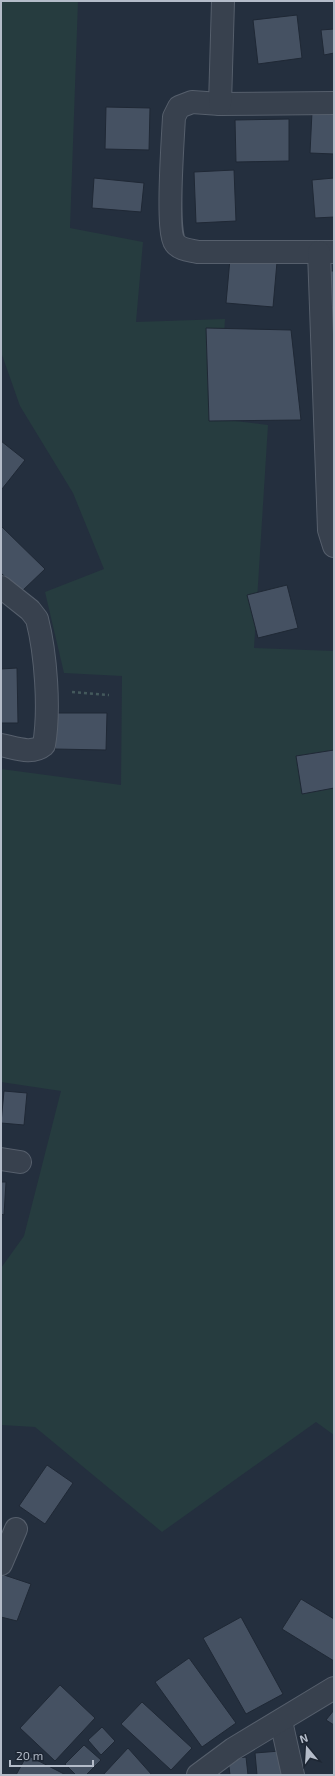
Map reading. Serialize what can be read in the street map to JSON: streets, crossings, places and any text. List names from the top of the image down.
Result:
{
  "scale_bar": "20 m",
  "north": "top"
}
